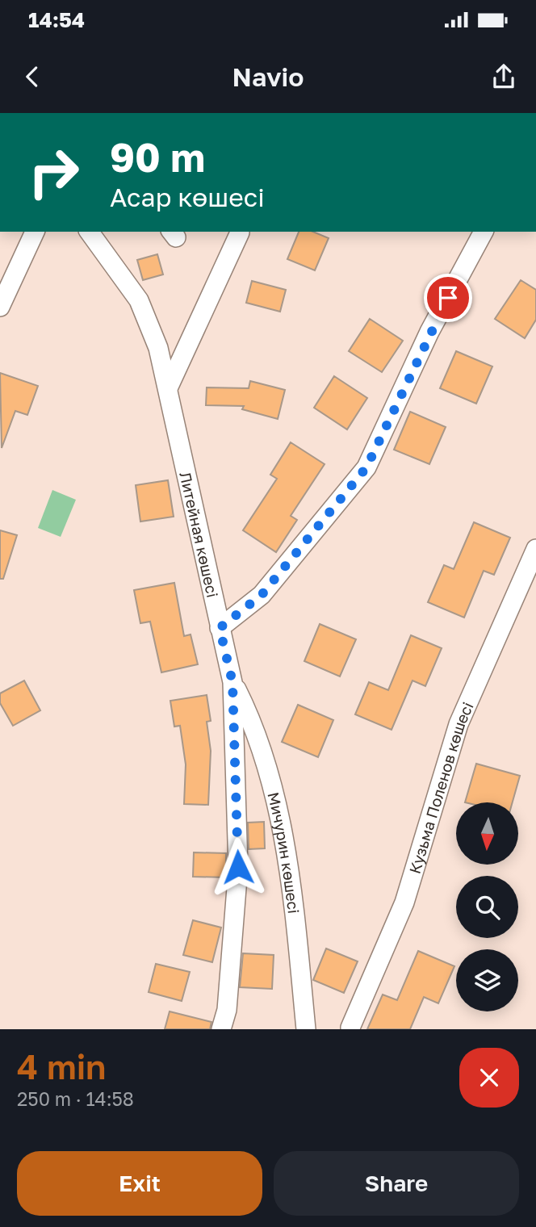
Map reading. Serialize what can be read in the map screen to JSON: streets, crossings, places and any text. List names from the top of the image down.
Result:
{
  "streets": {
    "street": ["Литейная көшесі", "Кузьма Поленов көшесі", "Мичурин көшесі"]
  },
  "crossings": [
    ["Литейная көшесі", "Мичурин көшесі"]
  ],
  "north": "bottom",
  "page": {
    "status": "14:54",
    "header": "Navio",
    "turn": ["90 m", "Асар көшесі"],
    "heading": ["4 min", "250 m · 14:58"],
    "buttons": ["Exit", "Share"]
  }
}
